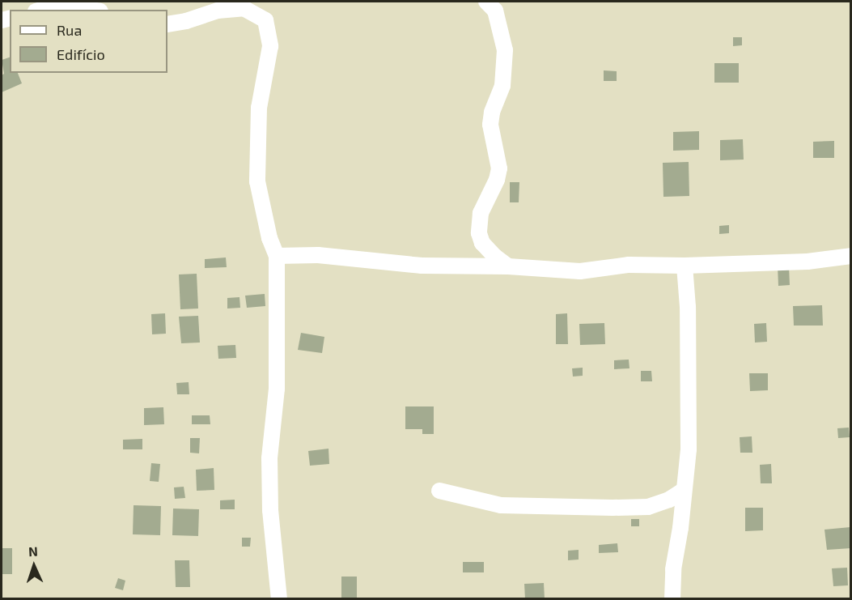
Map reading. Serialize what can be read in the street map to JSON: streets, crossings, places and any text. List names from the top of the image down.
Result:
{
  "legend": ["Rua", "Edifício"],
  "north": "top"
}
